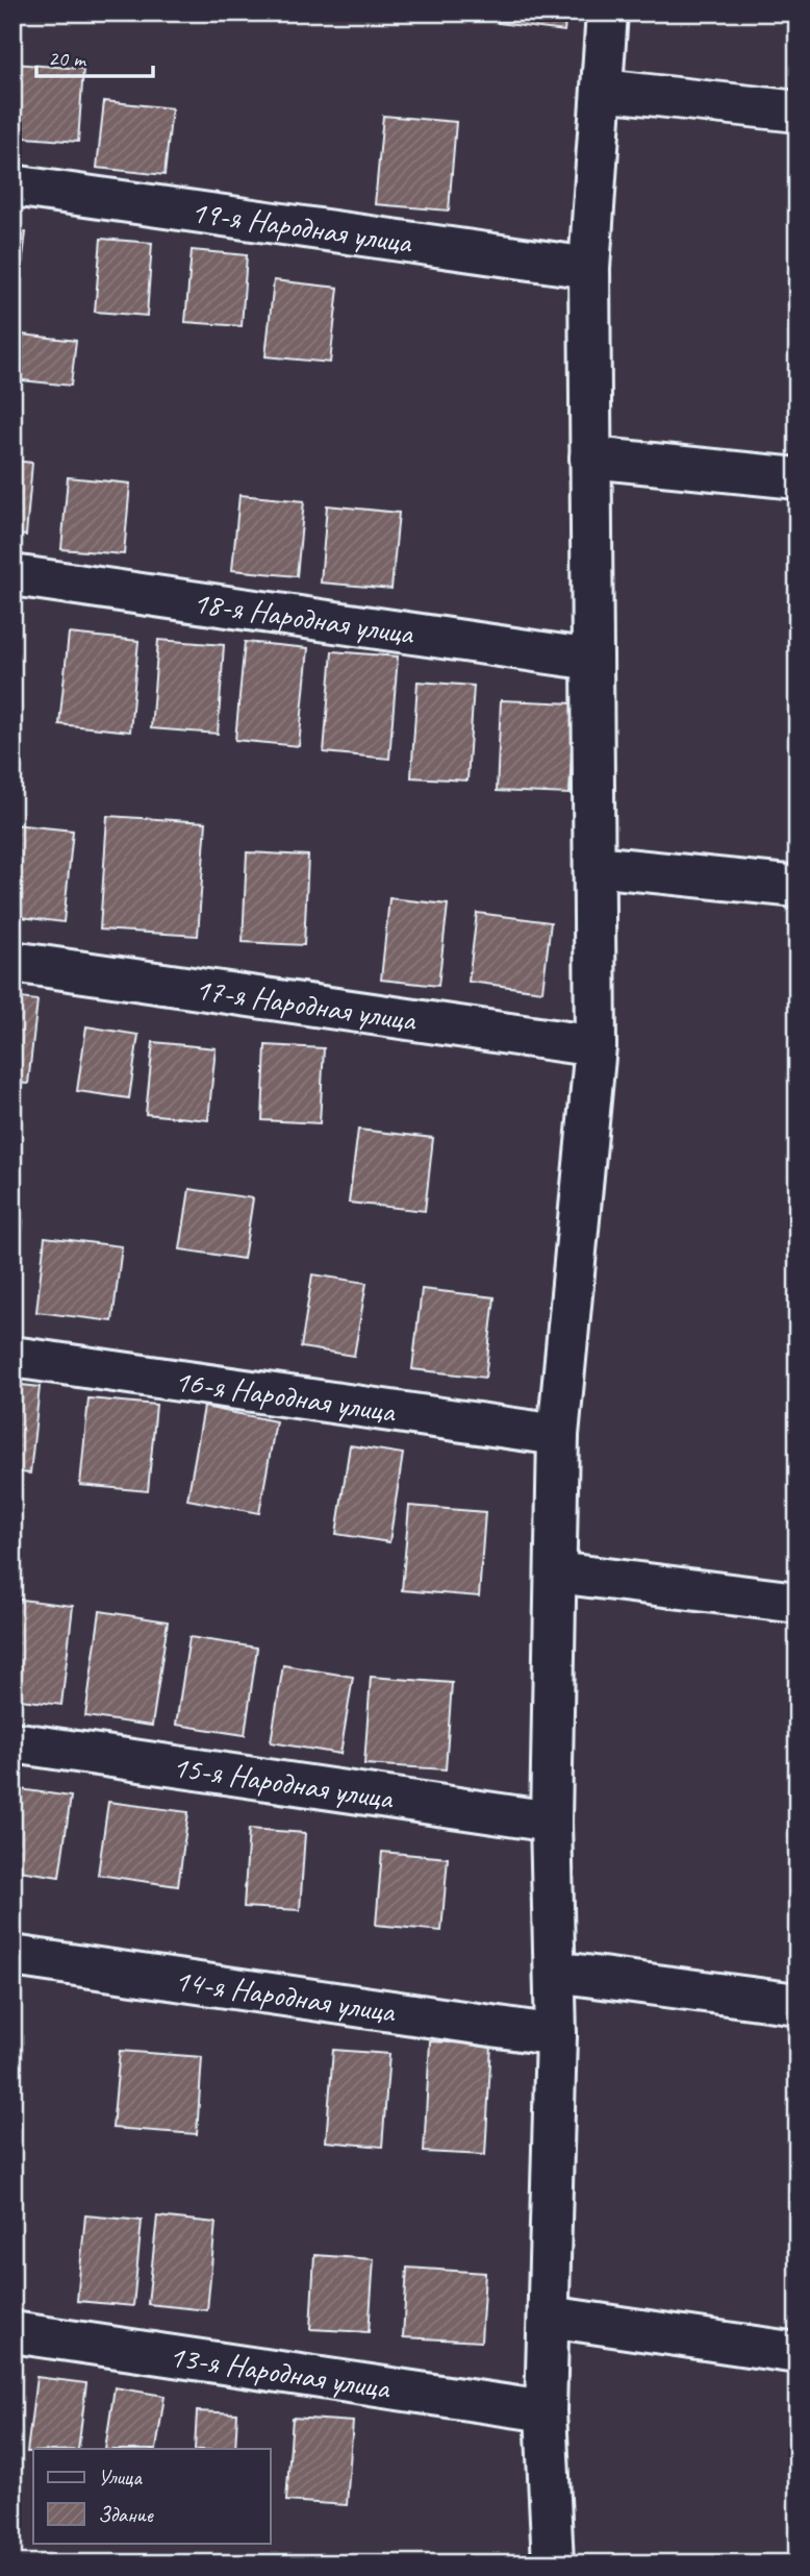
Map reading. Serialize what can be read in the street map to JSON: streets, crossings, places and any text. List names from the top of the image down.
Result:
{
  "streets": {
    "street": [
      "19-я Народная улица",
      "18-я Народная улица",
      "17-я Народная улица",
      "16-я Народная улица",
      "15-я Народная улица",
      "14-я Народная улица",
      "13-я Народная улица"
    ]
  },
  "legend": ["Улица", "Здание"],
  "scale_bar": "20 m"
}
